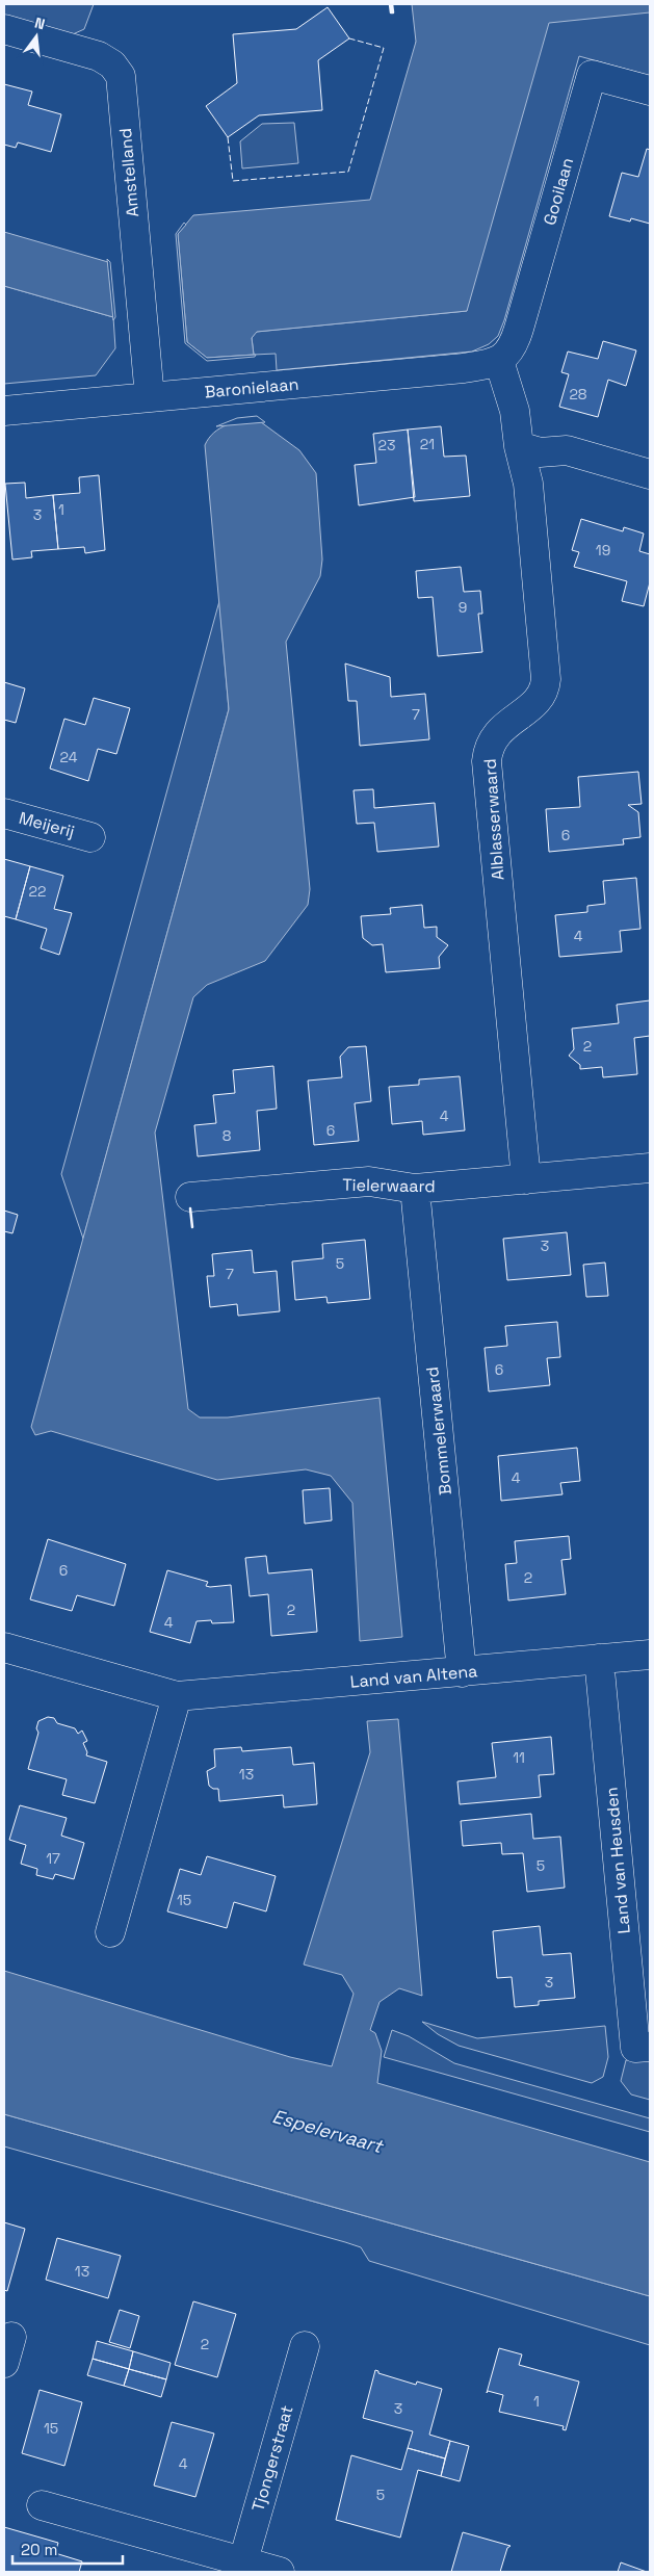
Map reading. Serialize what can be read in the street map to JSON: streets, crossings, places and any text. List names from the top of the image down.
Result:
{
  "streets": {
    "street": [
      "Amstelland",
      "Gooilaan",
      "Baronielaan",
      "Alblasserwaard",
      "Meijerij",
      "Tielerwaard",
      "Bommelerwaard",
      "Land van Altena",
      "Land van Heusden",
      "Tjongerstraat"
    ]
  },
  "crossings": [
    ["Amstelland", "Baronielaan"],
    ["Gooilaan", "Baronielaan"],
    ["Gooilaan", "Alblasserwaard"],
    ["Baronielaan", "Alblasserwaard"],
    ["Alblasserwaard", "Tielerwaard"],
    ["Tielerwaard", "Bommelerwaard"],
    ["Bommelerwaard", "Land van Altena"],
    ["Land van Altena", "Land van Heusden"]
  ],
  "water": ["Espelervaart"],
  "house_numbers": [
    "28",
    "21",
    "23",
    "1",
    "3",
    "19",
    "9",
    "7",
    "24",
    "6",
    "22",
    "4",
    "2",
    "4",
    "6",
    "8",
    "3",
    "5",
    "7",
    "6",
    "4",
    "6",
    "2",
    "2",
    "4",
    "11",
    "13",
    "17",
    "5",
    "15",
    "3",
    "13",
    "2",
    "1",
    "3",
    "15",
    "4",
    "5"
  ],
  "scale_bar": "20 m",
  "north": "top"
}
